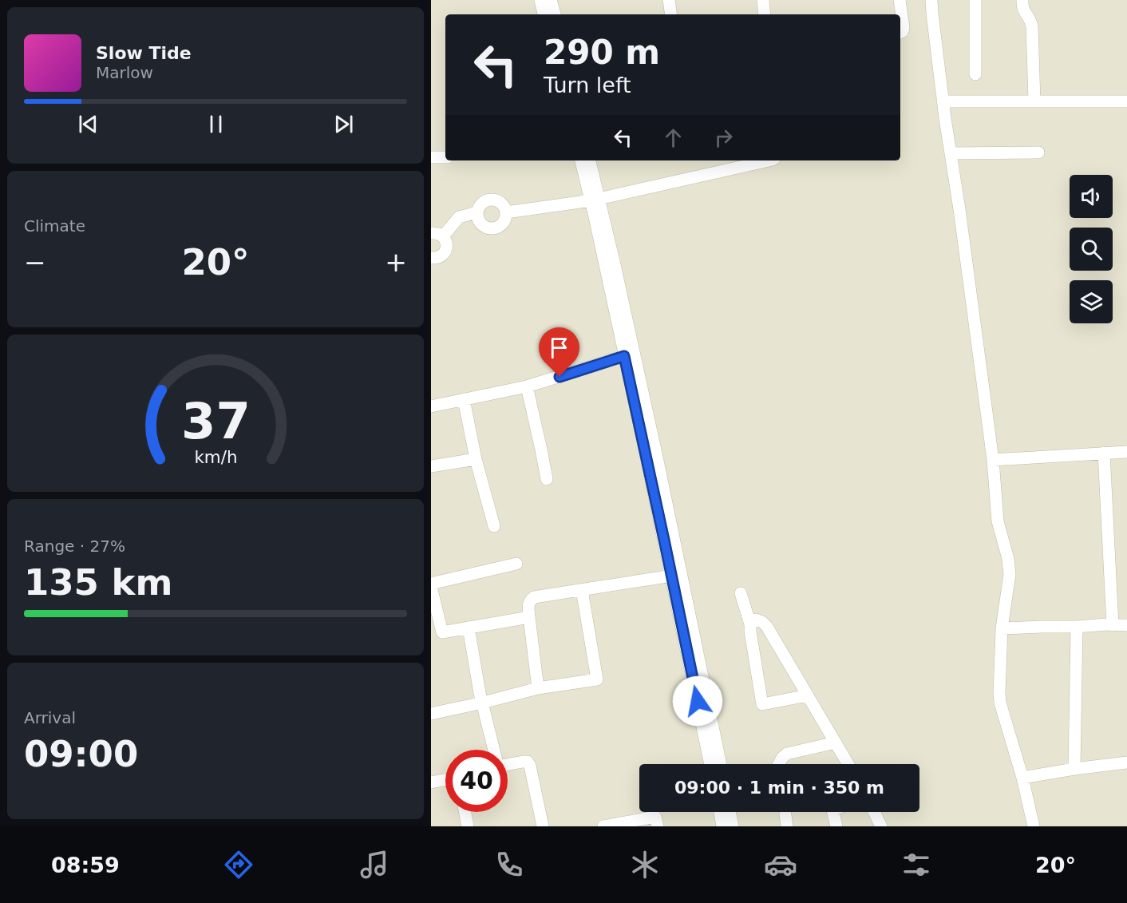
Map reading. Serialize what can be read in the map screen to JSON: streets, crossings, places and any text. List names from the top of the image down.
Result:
{
  "page": {
    "turn": ["290 m", "Turn left"],
    "song": ["Slow Tide", "Marlow"],
    "tile": [
      "Climate",
      ["Range · 27%", "135 km"],
      ["Arrival", "09:00"]
    ],
    "heat": ["−", "20°", "+"],
    "limit": "40",
    "trip": "09:00 · 1 min · 350 m",
    "tabs": ["08:59", "20°"],
    "gauge": ["37", "km/h"]
  }
}
